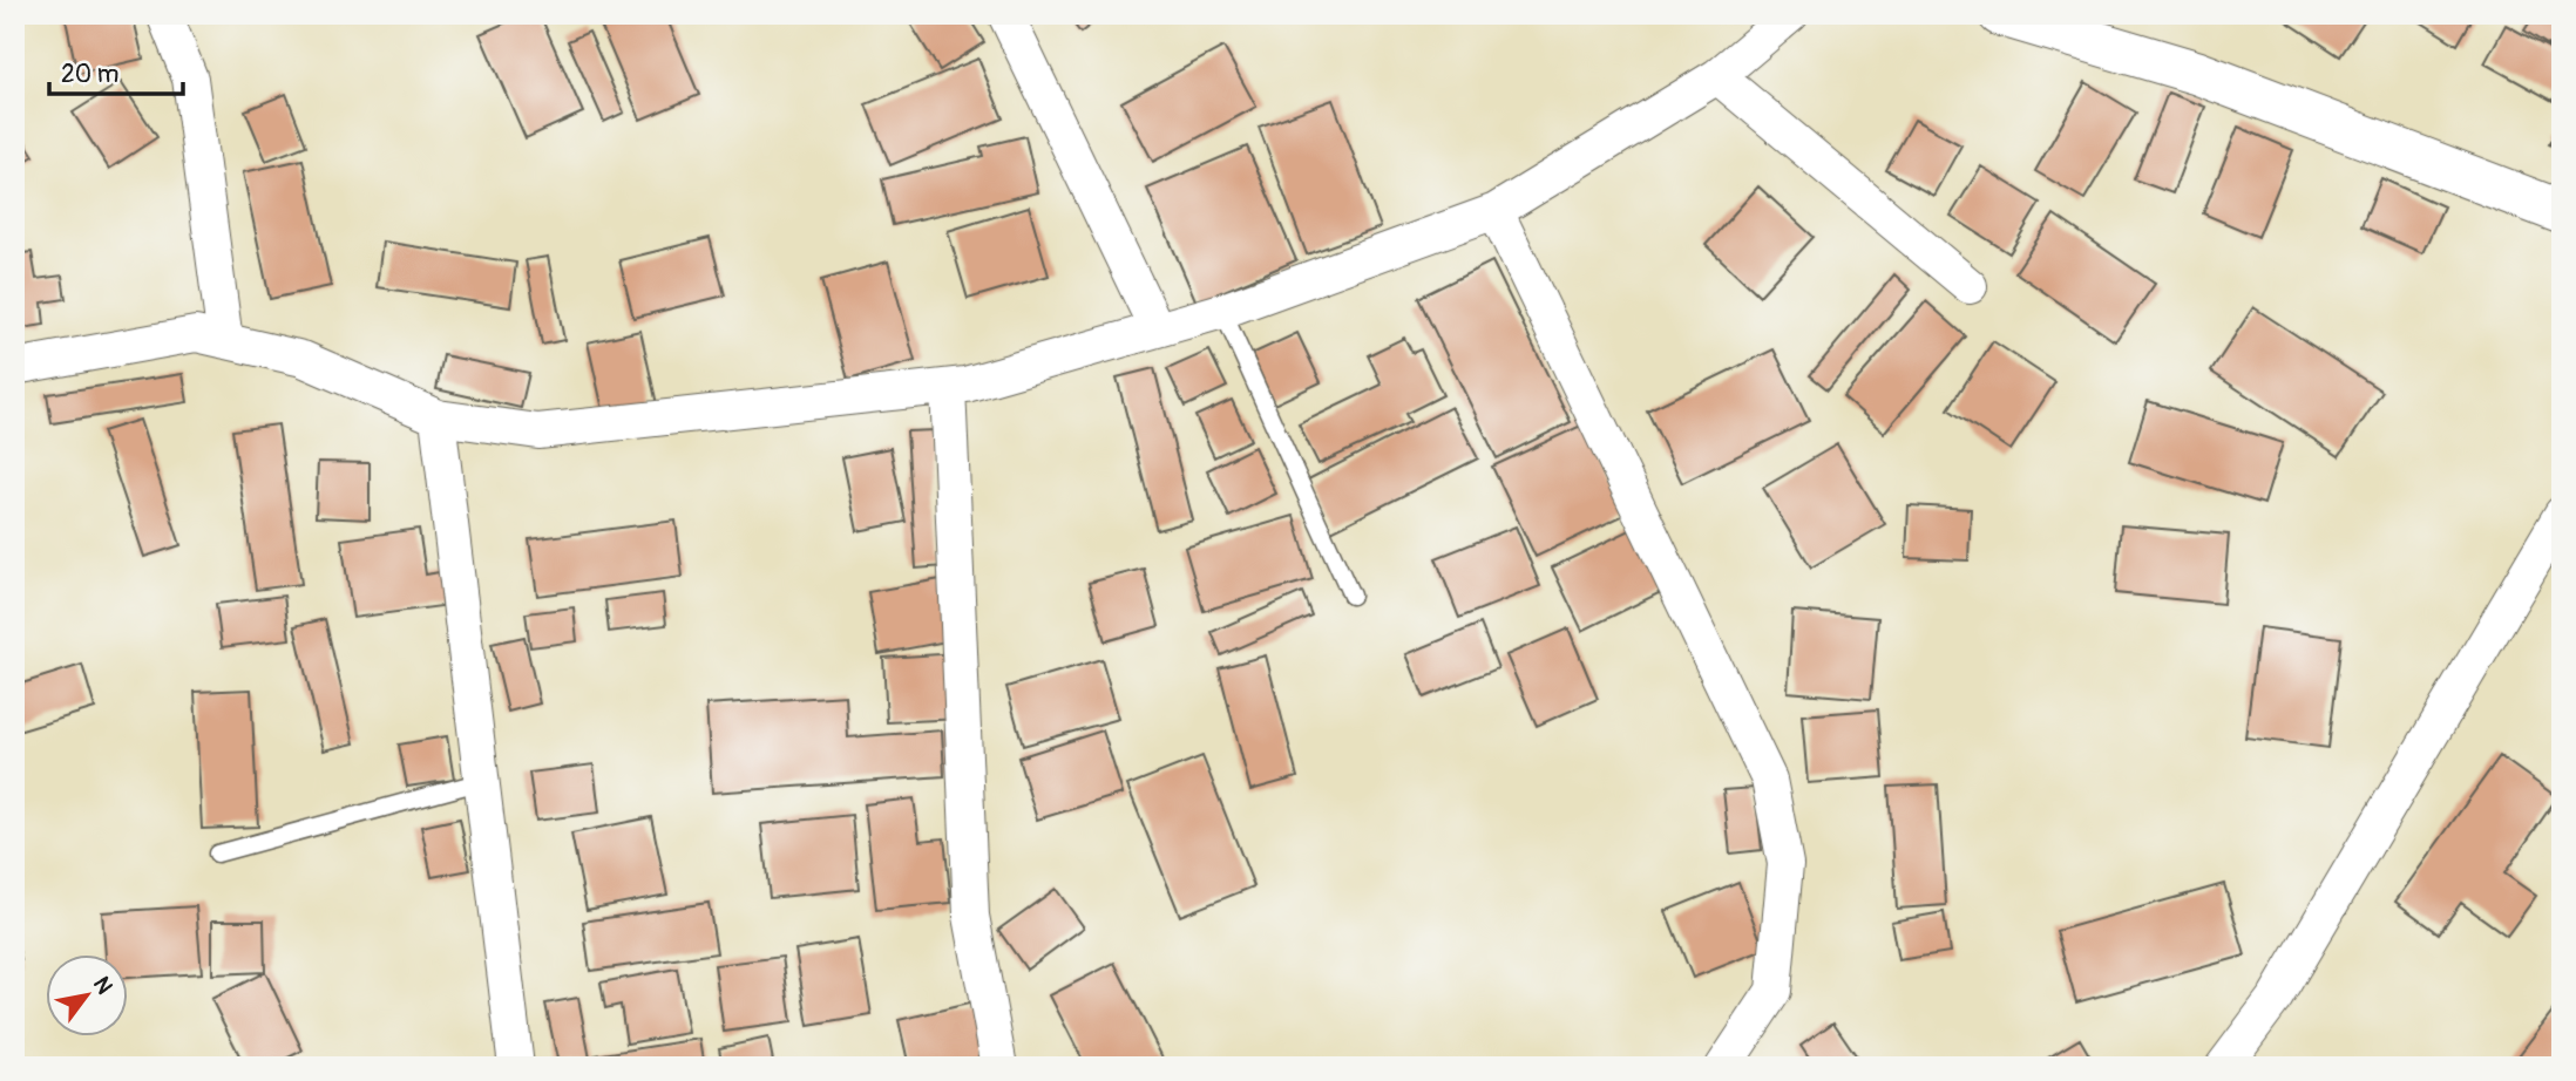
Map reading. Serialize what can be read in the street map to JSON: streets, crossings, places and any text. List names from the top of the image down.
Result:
{
  "scale_bar": "20 m",
  "north": "top right"
}
